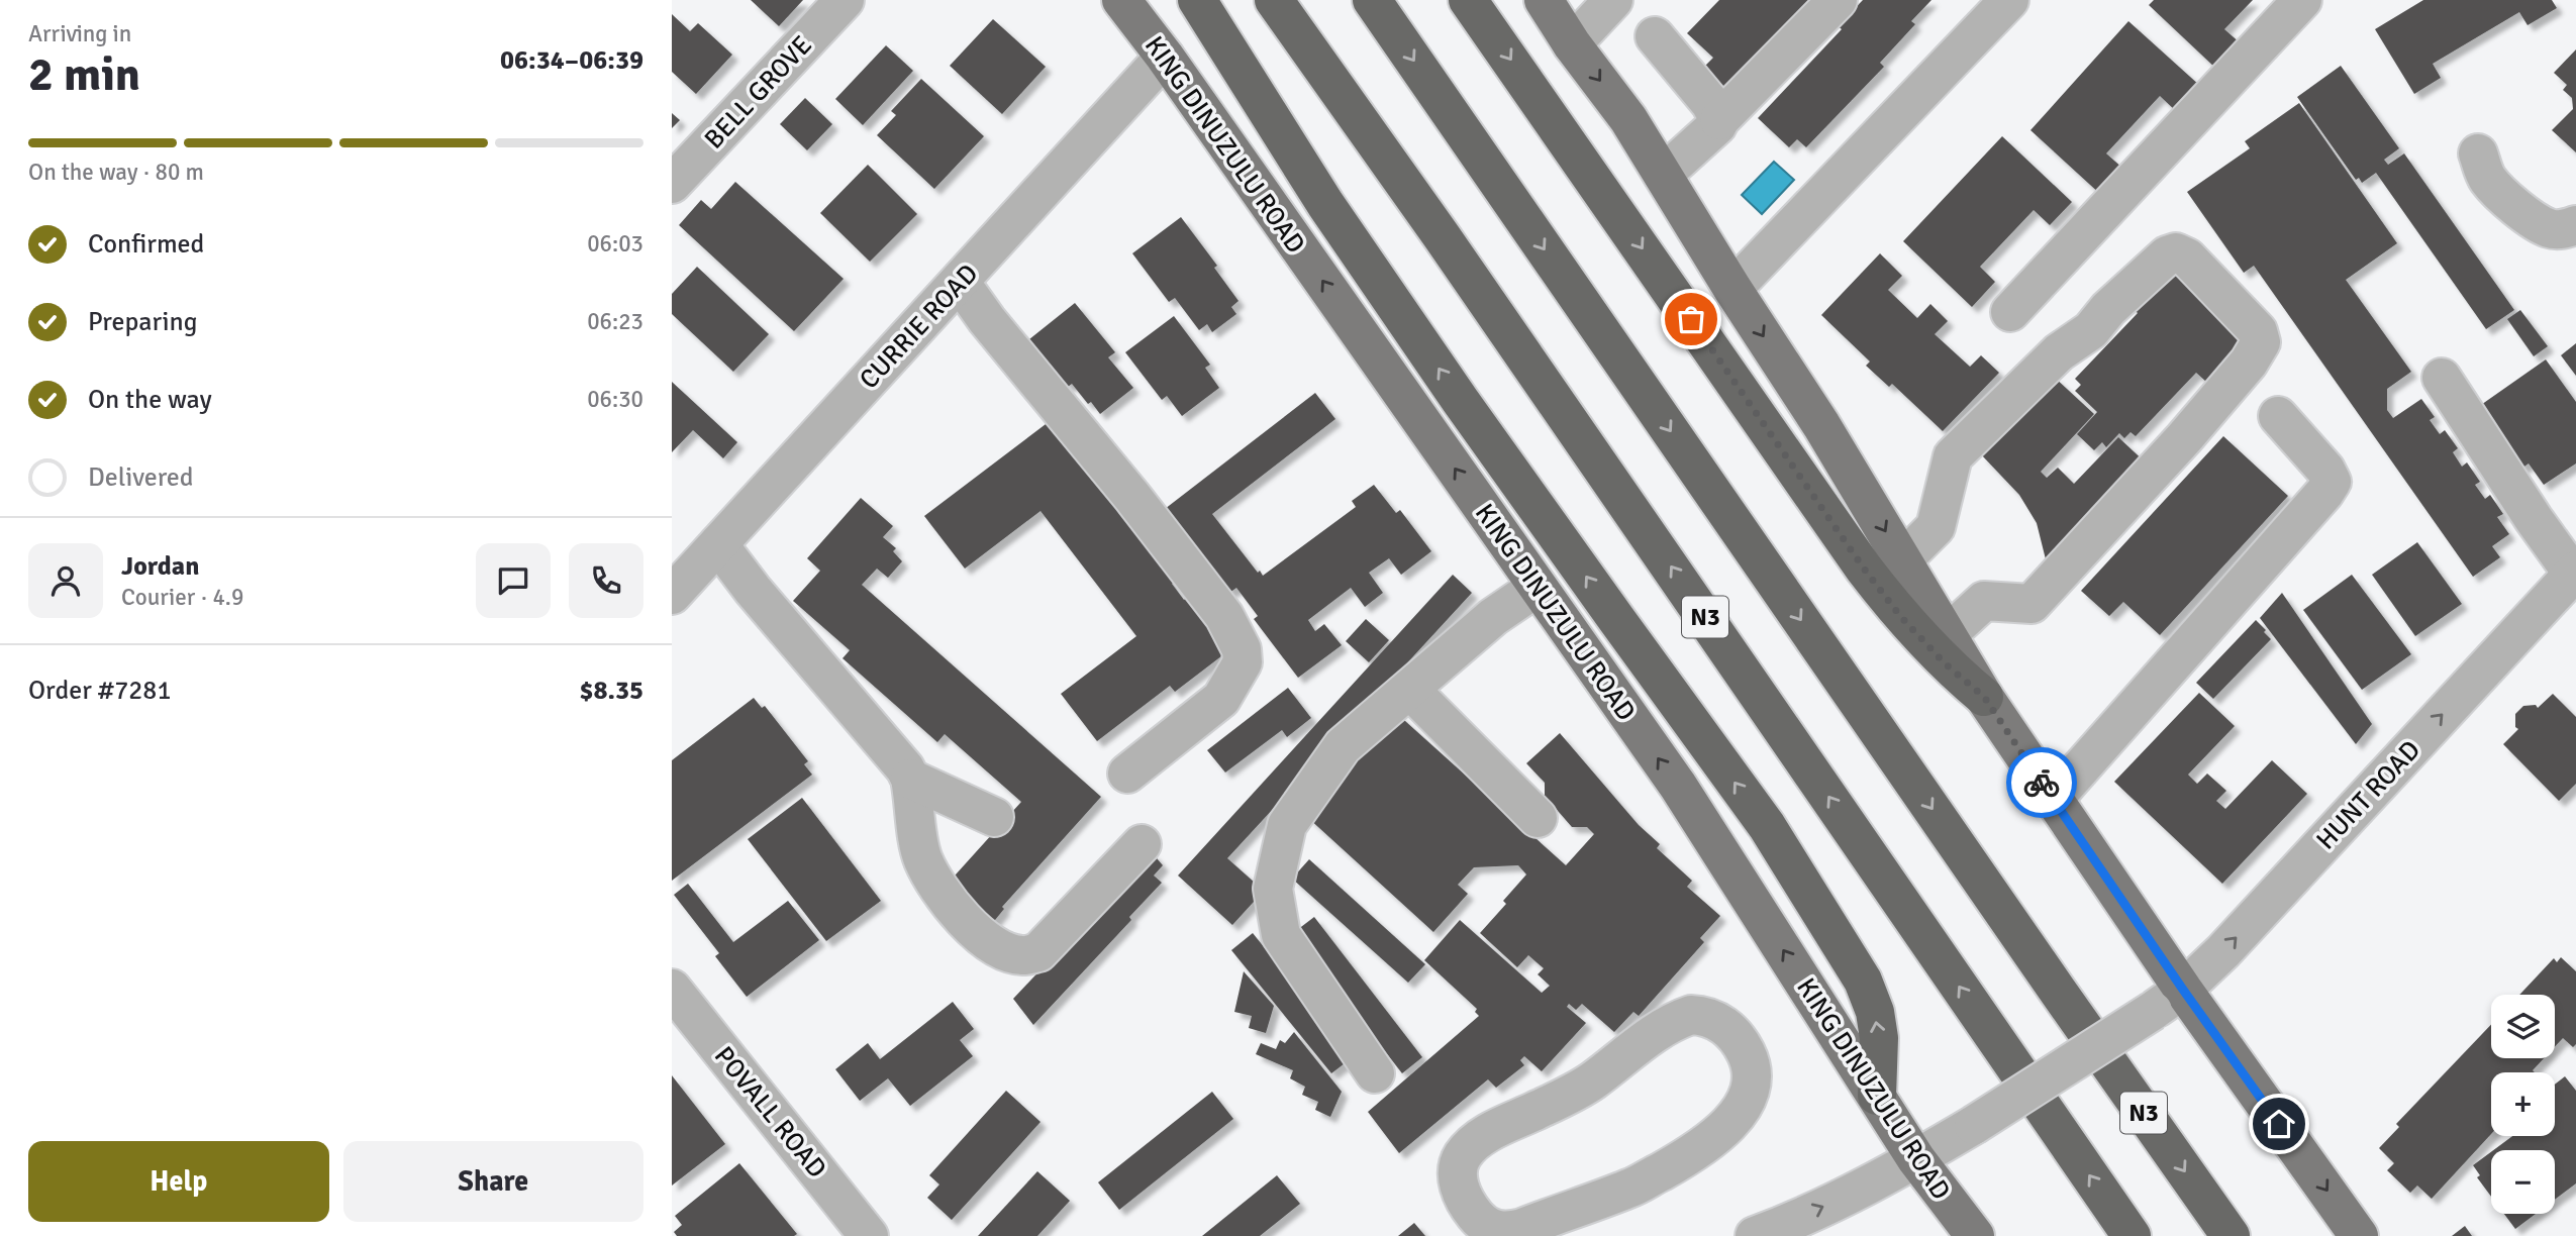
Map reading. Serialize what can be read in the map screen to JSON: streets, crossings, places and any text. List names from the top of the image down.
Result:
{
  "streets": {
    "highway": ["N3"],
    "main road": ["KING DINUZULU ROAD"],
    "street": [
      "BELL GROVE",
      "CURRIE ROAD",
      "HUNT ROAD",
      "POVALL ROAD"
    ]
  },
  "crossings": [
    ["KING DINUZULU ROAD", "CURRIE ROAD"],
    ["KING DINUZULU ROAD", "HUNT ROAD"]
  ],
  "one_way": ["HUNT ROAD"],
  "page": {
    "heading": ["2 min", "Arriving in", "06:34–06:39"],
    "panel": [
      "Jordan",
      "Courier · 4.9",
      "Order #7281",
      "$8.35"
    ],
    "bar": "On the way · 80 m",
    "list": [
      ["Confirmed", "06:03"],
      ["Preparing", "06:23"],
      ["On the way", "06:30"],
      "Delivered"
    ],
    "map_buttons": ["+", "−"],
    "buttons": ["Help", "Share"]
  }
}
